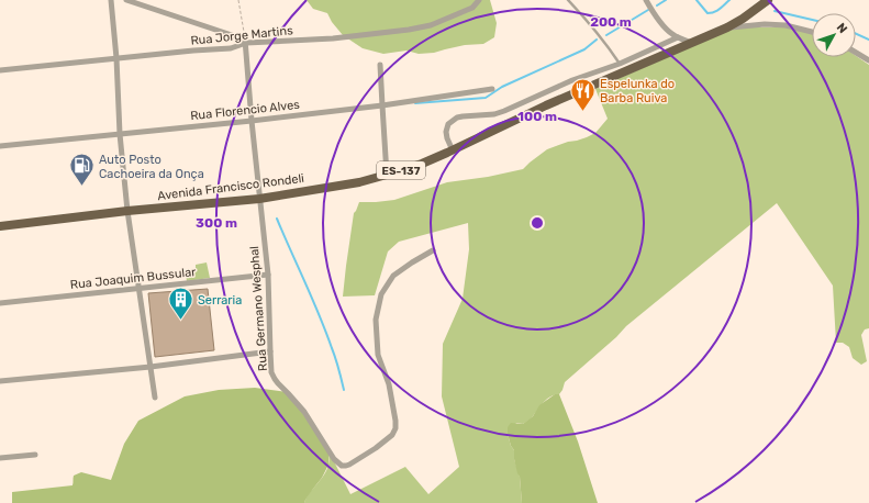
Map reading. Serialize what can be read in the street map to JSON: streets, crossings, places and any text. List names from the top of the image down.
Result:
{
  "streets": {
    "main road": ["ES-137", "Avenida Francisco Rondeli"],
    "street": [
      "Rua Jorge Martins",
      "Rua Florencio Alves",
      "Rua Joaquim Bussular",
      "Rua Germano Wesphal"
    ]
  },
  "crossings": [
    ["Rua Jorge Martins", "Rua Germano Wesphal"],
    ["Rua Florencio Alves", "Rua Germano Wesphal"],
    ["Avenida Francisco Rondeli", "Rua Germano Wesphal"],
    ["Rua Joaquim Bussular", "Rua Germano Wesphal"]
  ],
  "places": {
    "restaurant": ["Espelunka do Barba Ruiva"],
    "fuel station": ["Auto Posto Cachoeira da Onça"],
    "building": ["Serraria"]
  },
  "north": "top right",
  "rings": ["200 m", "100 m", "300 m"]
}
